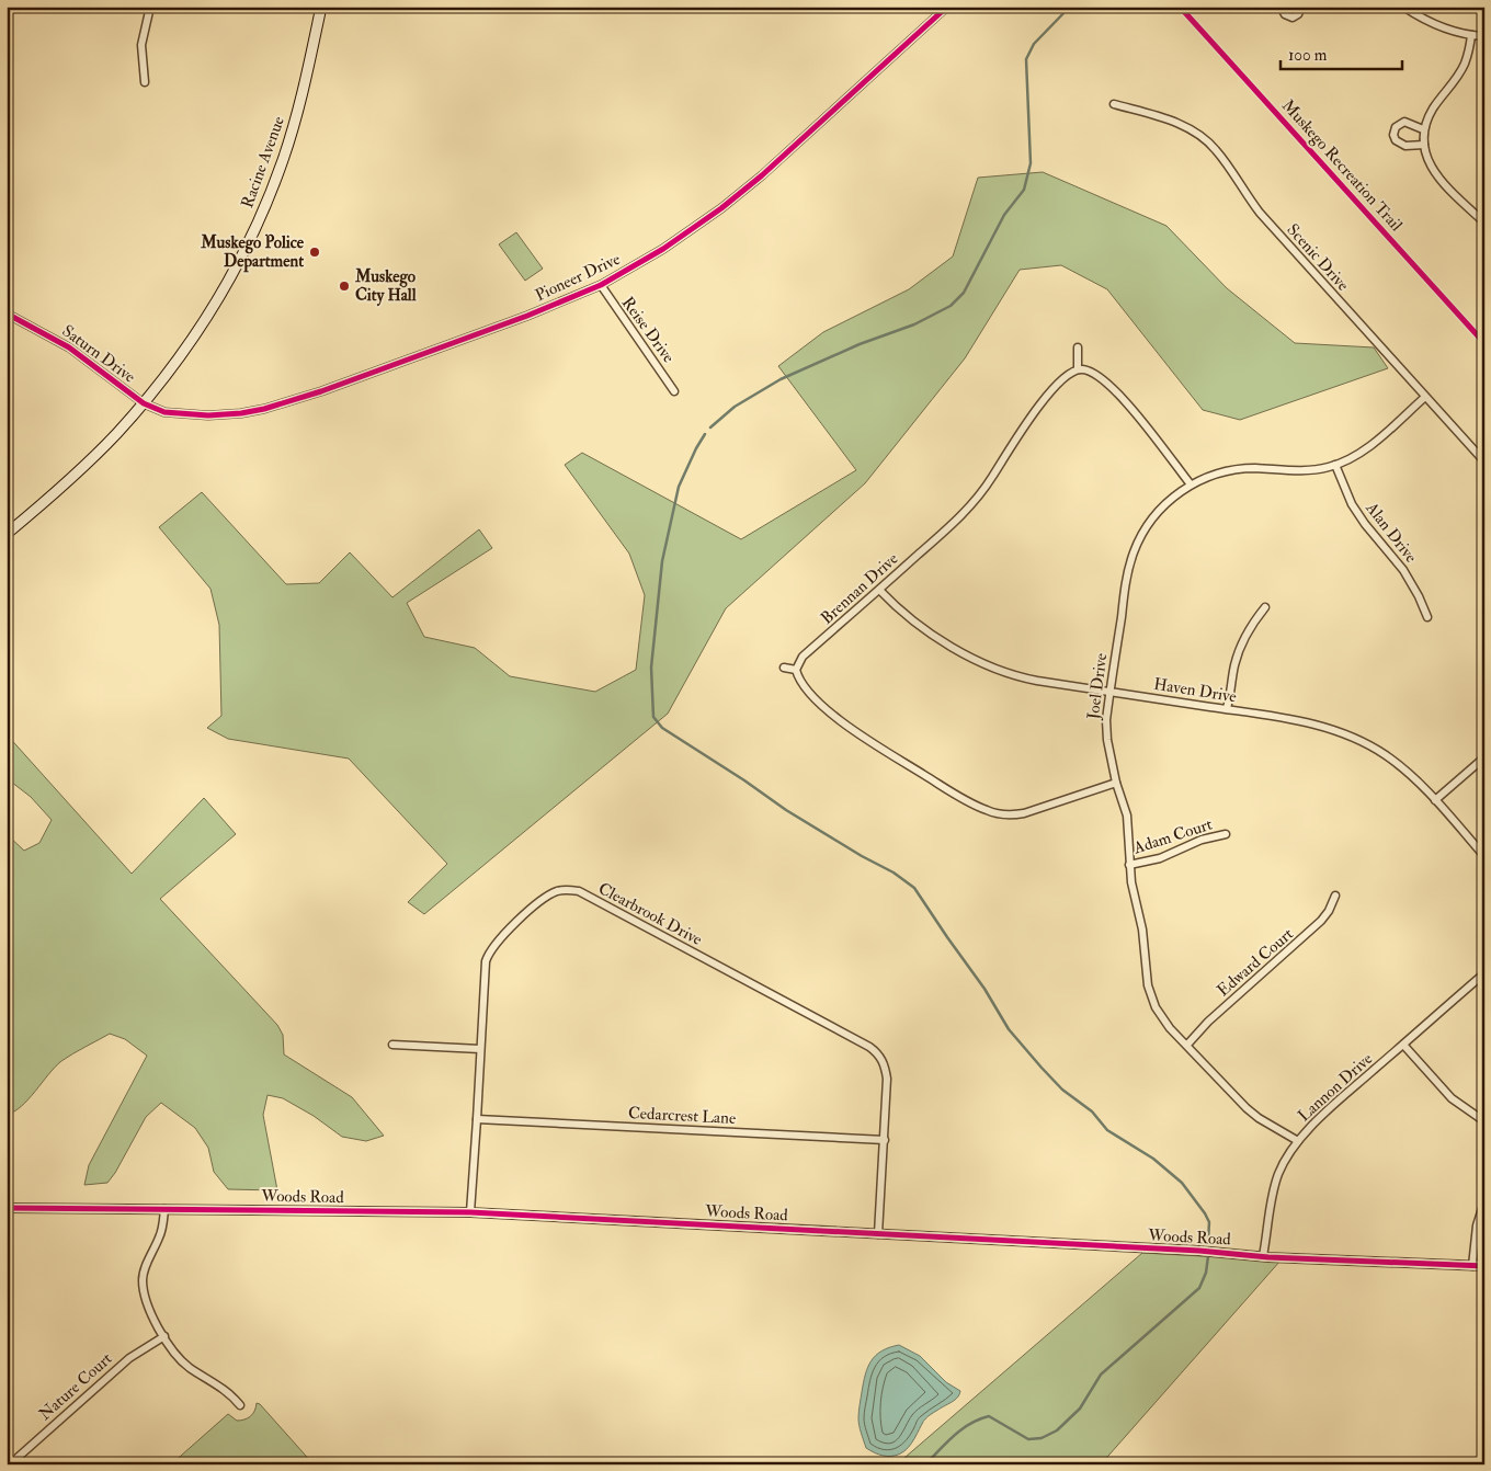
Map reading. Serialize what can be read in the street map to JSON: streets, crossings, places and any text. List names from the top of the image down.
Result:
{
  "streets": {
    "main road": ["Racine Avenue"],
    "street": [
      "Scenic Drive",
      "Pioneer Drive",
      "Reise Drive",
      "Saturn Drive",
      "Alan Drive",
      "Brennan Drive",
      "Joel Drive",
      "Haven Drive",
      "Adam Court",
      "Clearbrook Drive",
      "Edward Court",
      "Lannon Drive",
      "Cedarcrest Lane",
      "Woods Road",
      "Nature Court"
    ],
    "cycle path": ["Muskego Recreation Trail"]
  },
  "crossings": [
    ["Racine Avenue", "Pioneer Drive"],
    ["Racine Avenue", "Saturn Drive"],
    ["Scenic Drive", "Joel Drive"],
    ["Pioneer Drive", "Reise Drive"],
    ["Pioneer Drive", "Saturn Drive"],
    ["Alan Drive", "Joel Drive"],
    ["Brennan Drive", "Haven Drive"],
    ["Joel Drive", "Haven Drive"],
    ["Joel Drive", "Adam Court"],
    ["Joel Drive", "Edward Court"],
    ["Joel Drive", "Lannon Drive"],
    ["Clearbrook Drive", "Cedarcrest Lane"],
    ["Clearbrook Drive", "Woods Road"],
    ["Lannon Drive", "Woods Road"]
  ],
  "places": ["Muskego Police Department", "Muskego City Hall"],
  "scale_bar": "100 m"
}
